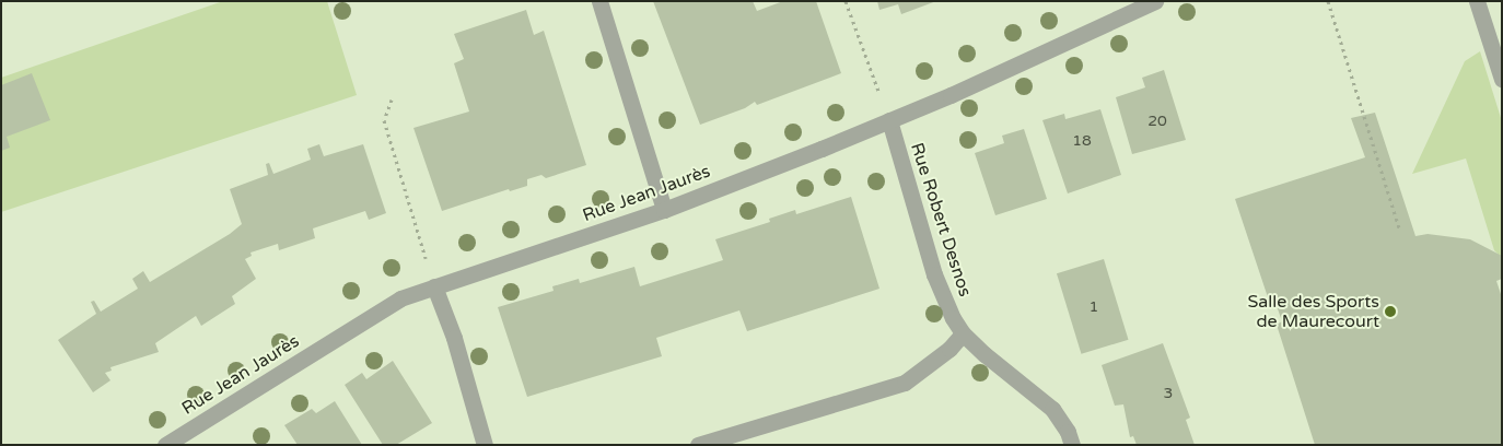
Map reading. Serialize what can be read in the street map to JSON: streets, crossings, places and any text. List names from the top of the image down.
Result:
{
  "streets": {
    "street": ["Rue Jean Jaurès", "Rue Robert Desnos"]
  },
  "crossings": [
    ["Rue Jean Jaurès", "Rue Robert Desnos"]
  ],
  "places": ["Salle des Sports de Maurecourt"],
  "house_numbers": [
    "20",
    "18",
    "1",
    "3"
  ]
}
